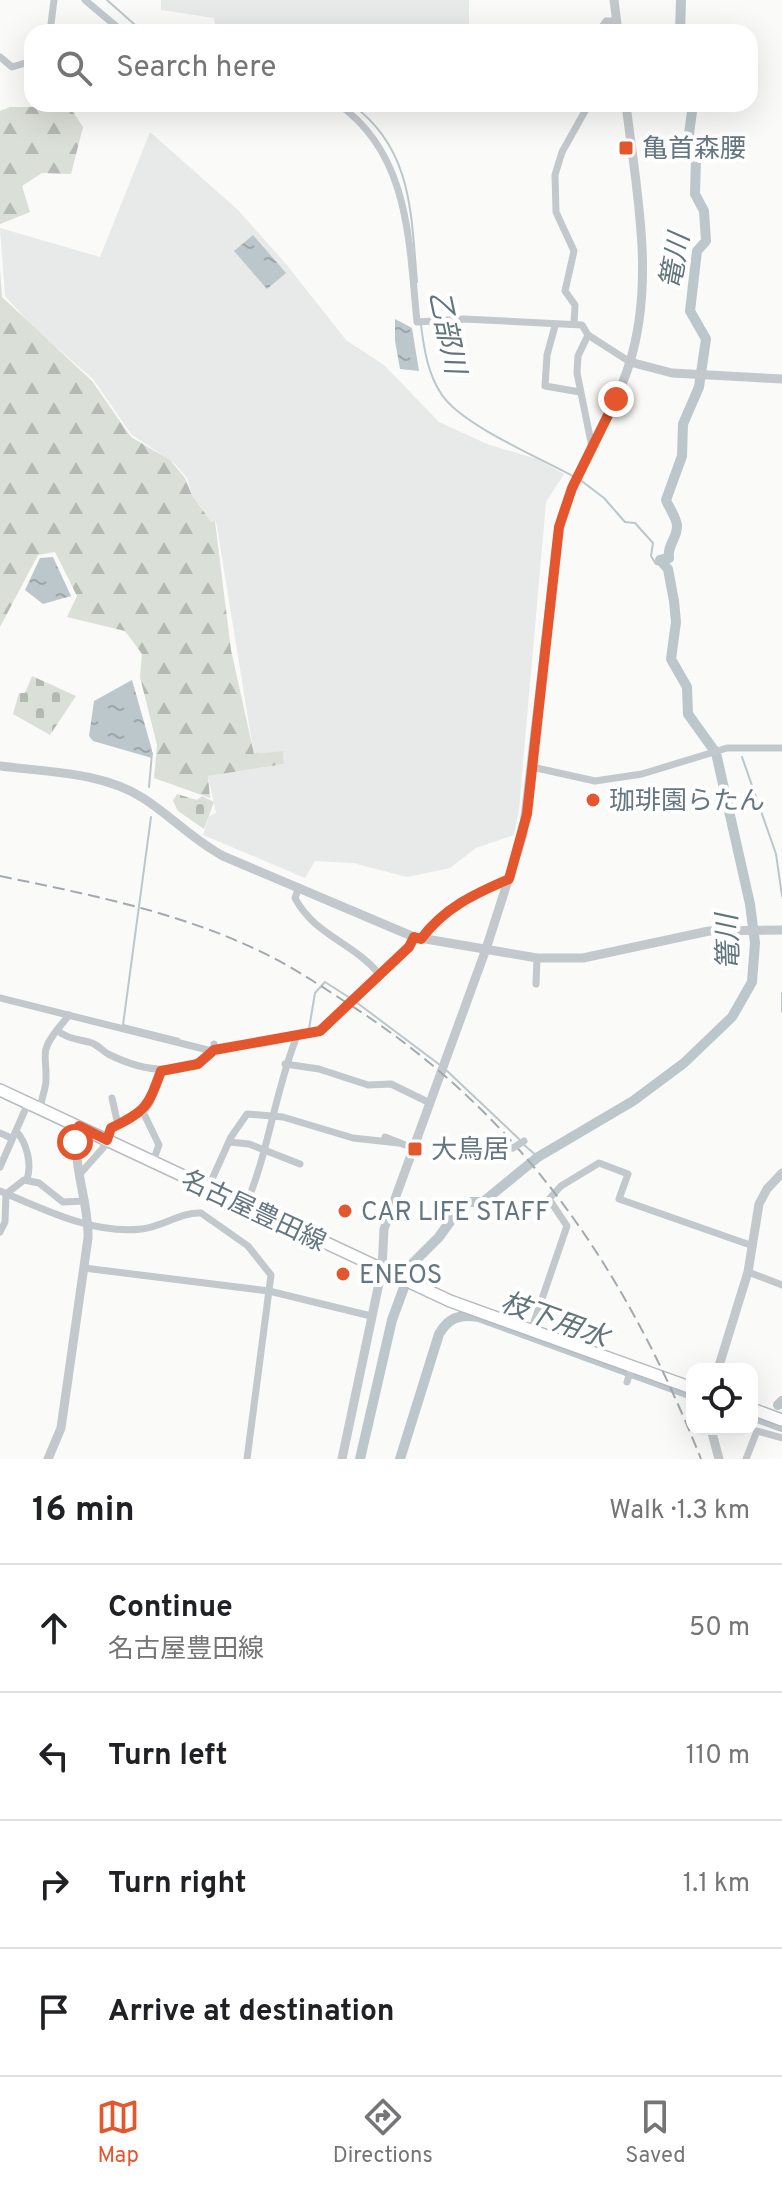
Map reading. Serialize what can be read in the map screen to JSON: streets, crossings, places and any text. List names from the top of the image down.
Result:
{
  "streets": {
    "main road": ["名古屋豊田線"]
  },
  "water": ["篭川", "乙部川", "枝下用水"],
  "places": {
    "transit": ["亀首森腰", "大鳥居"],
    "other": ["珈琲園らたん", "CAR LIFE STAFF", "ENEOS"]
  },
  "page": {
    "search": "Search here",
    "heading": ["16 min", "Walk · 1.3 km"],
    "list": [
      ["Continue", "名古屋豊田線", "50 m"],
      ["Turn left", "110 m"],
      ["Turn right", "1.1 km"],
      "Arrive at destination"
    ],
    "nav": ["Map", "Directions", "Saved"]
  }
}
